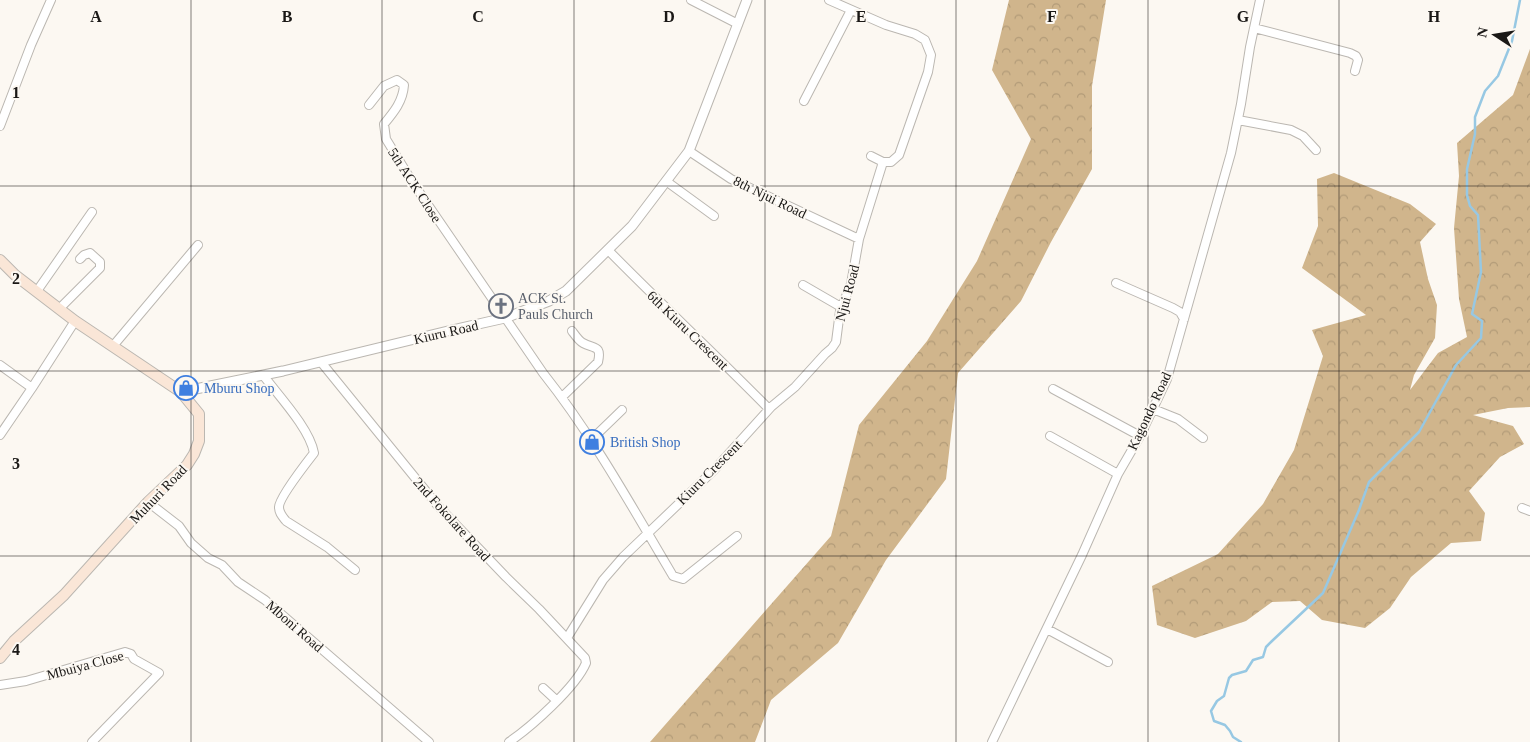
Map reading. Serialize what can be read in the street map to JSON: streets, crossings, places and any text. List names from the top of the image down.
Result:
{
  "streets": {
    "main road": ["Muhuri Road"],
    "street": [
      "5th ACK Close",
      "8th Njui Road",
      "Njui Road",
      "6th Kiuru Crescent",
      "Kiuru Road",
      "Kagondo Road",
      "Kiuru Crescent",
      "2nd Fokolare Road",
      "Mboni Road",
      "Mbuiya Close"
    ]
  },
  "crossings": [
    ["5th ACK Close", "Kiuru Road"],
    ["8th Njui Road", "Njui Road"],
    ["8th Njui Road", "Kiuru Road"],
    ["Njui Road", "6th Kiuru Crescent"],
    ["Njui Road", "Kiuru Crescent"],
    ["6th Kiuru Crescent", "Kiuru Road"],
    ["6th Kiuru Crescent", "Kiuru Crescent"],
    ["Kiuru Road", "Muhuri Road"],
    ["Kiuru Road", "2nd Fokolare Road"],
    ["Kiuru Crescent", "2nd Fokolare Road"],
    ["Muhuri Road", "Mboni Road"]
  ],
  "places": {
    "church": ["ACK St. Pauls Church"],
    "shop": ["Mburu Shop", "British Shop"]
  },
  "north": "left",
  "grid": {
    "columns": [
      "A",
      "B",
      "C",
      "D",
      "E",
      "F",
      "G",
      "H"
    ],
    "rows": [
      "1",
      "2",
      "3",
      "4"
    ]
  }
}
